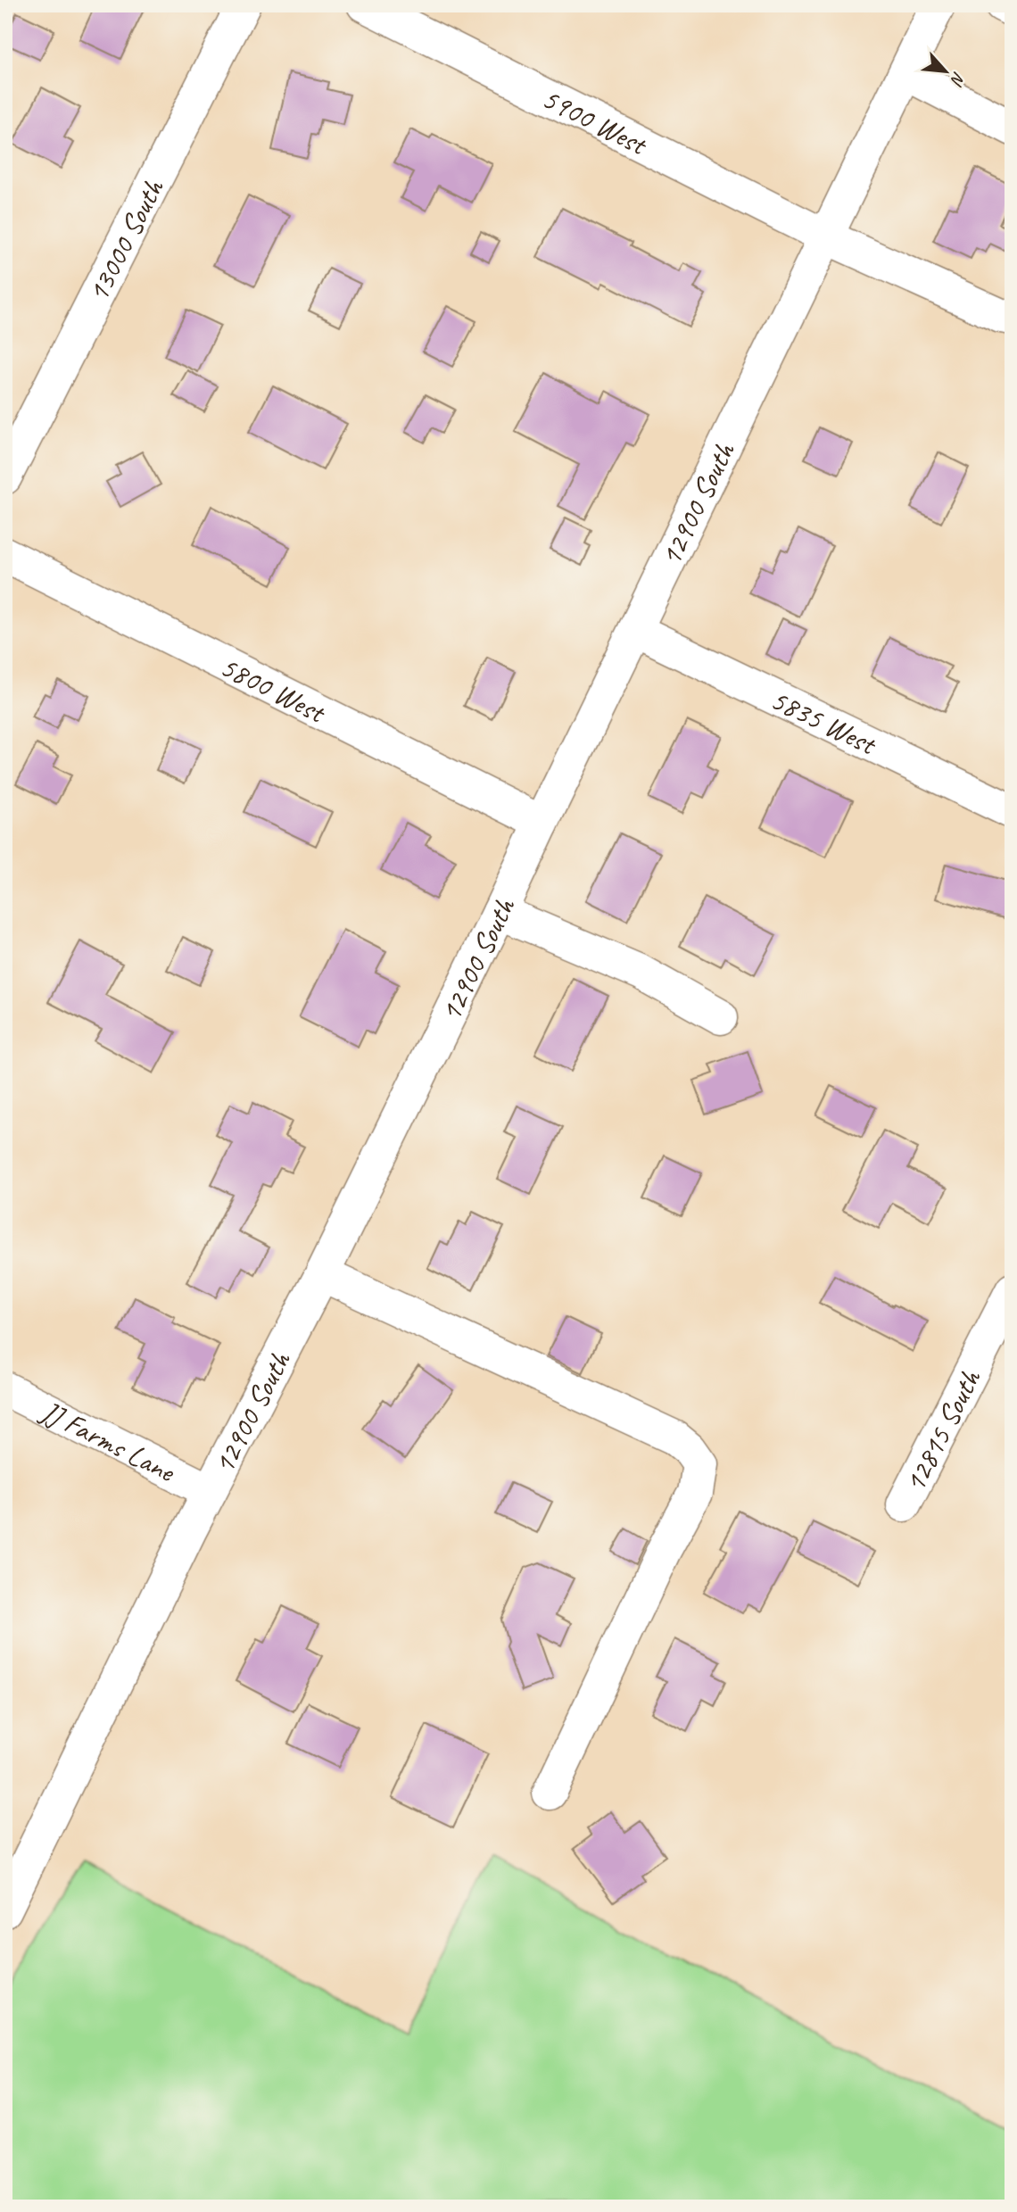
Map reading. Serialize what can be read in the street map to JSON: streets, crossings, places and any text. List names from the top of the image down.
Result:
{
  "streets": {
    "street": [
      "5900 West",
      "13000 South",
      "12900 South",
      "5800 West",
      "5835 West",
      "12815 South",
      "JJ Farms Lane"
    ]
  },
  "crossings": [
    ["5900 West", "12900 South"],
    ["12900 South", "5800 West"],
    ["12900 South", "5835 West"],
    ["12900 South", "JJ Farms Lane"]
  ],
  "north": "bottom right"
}
